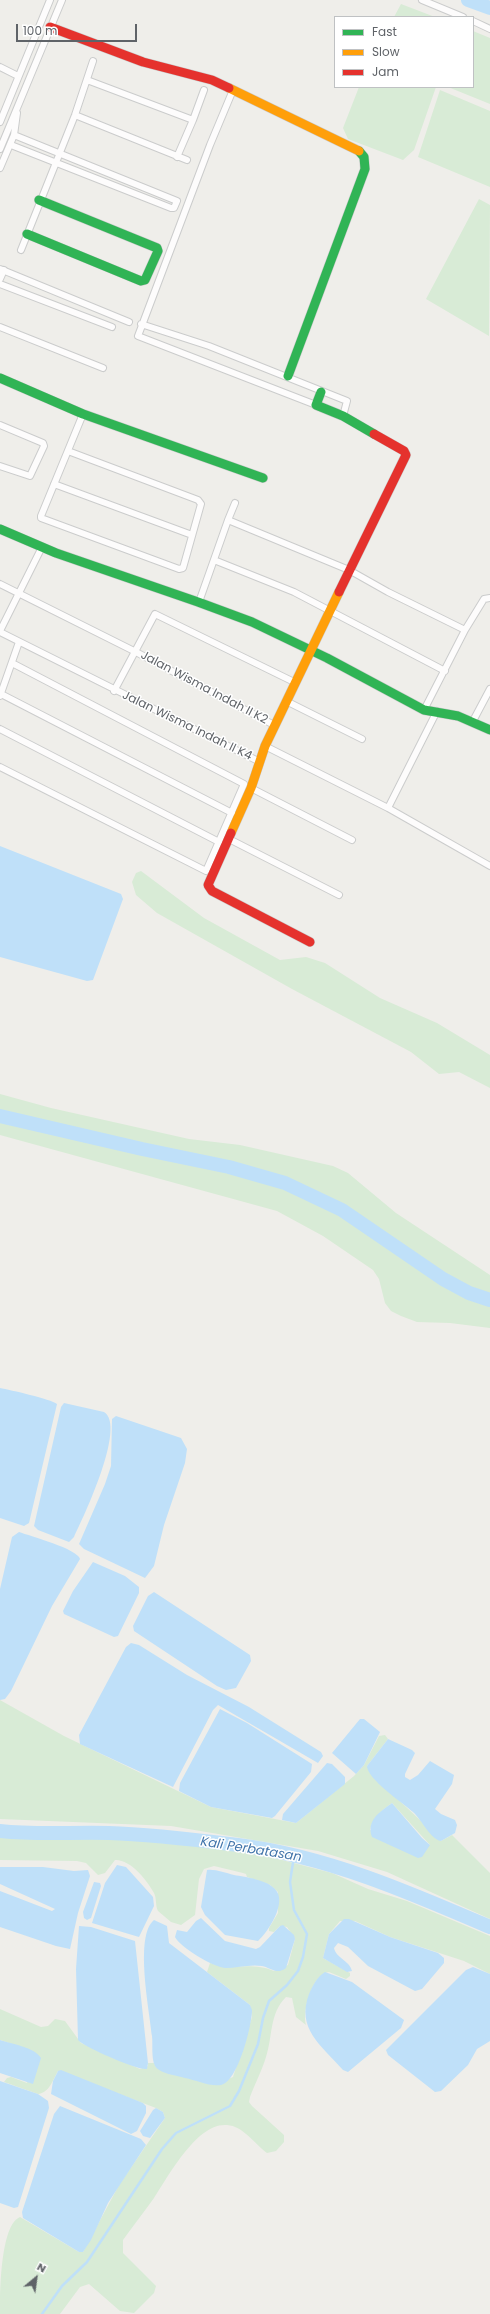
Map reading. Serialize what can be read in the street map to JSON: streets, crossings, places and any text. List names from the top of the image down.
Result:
{
  "streets": {
    "street": ["Jalan Wisma Indah II K2", "Jalan Wisma Indah II K4"]
  },
  "water": ["Kali Perbatasan"],
  "legend": ["Fast", "Slow", "Jam"],
  "scale_bar": "100 m",
  "north": "top right"
}
